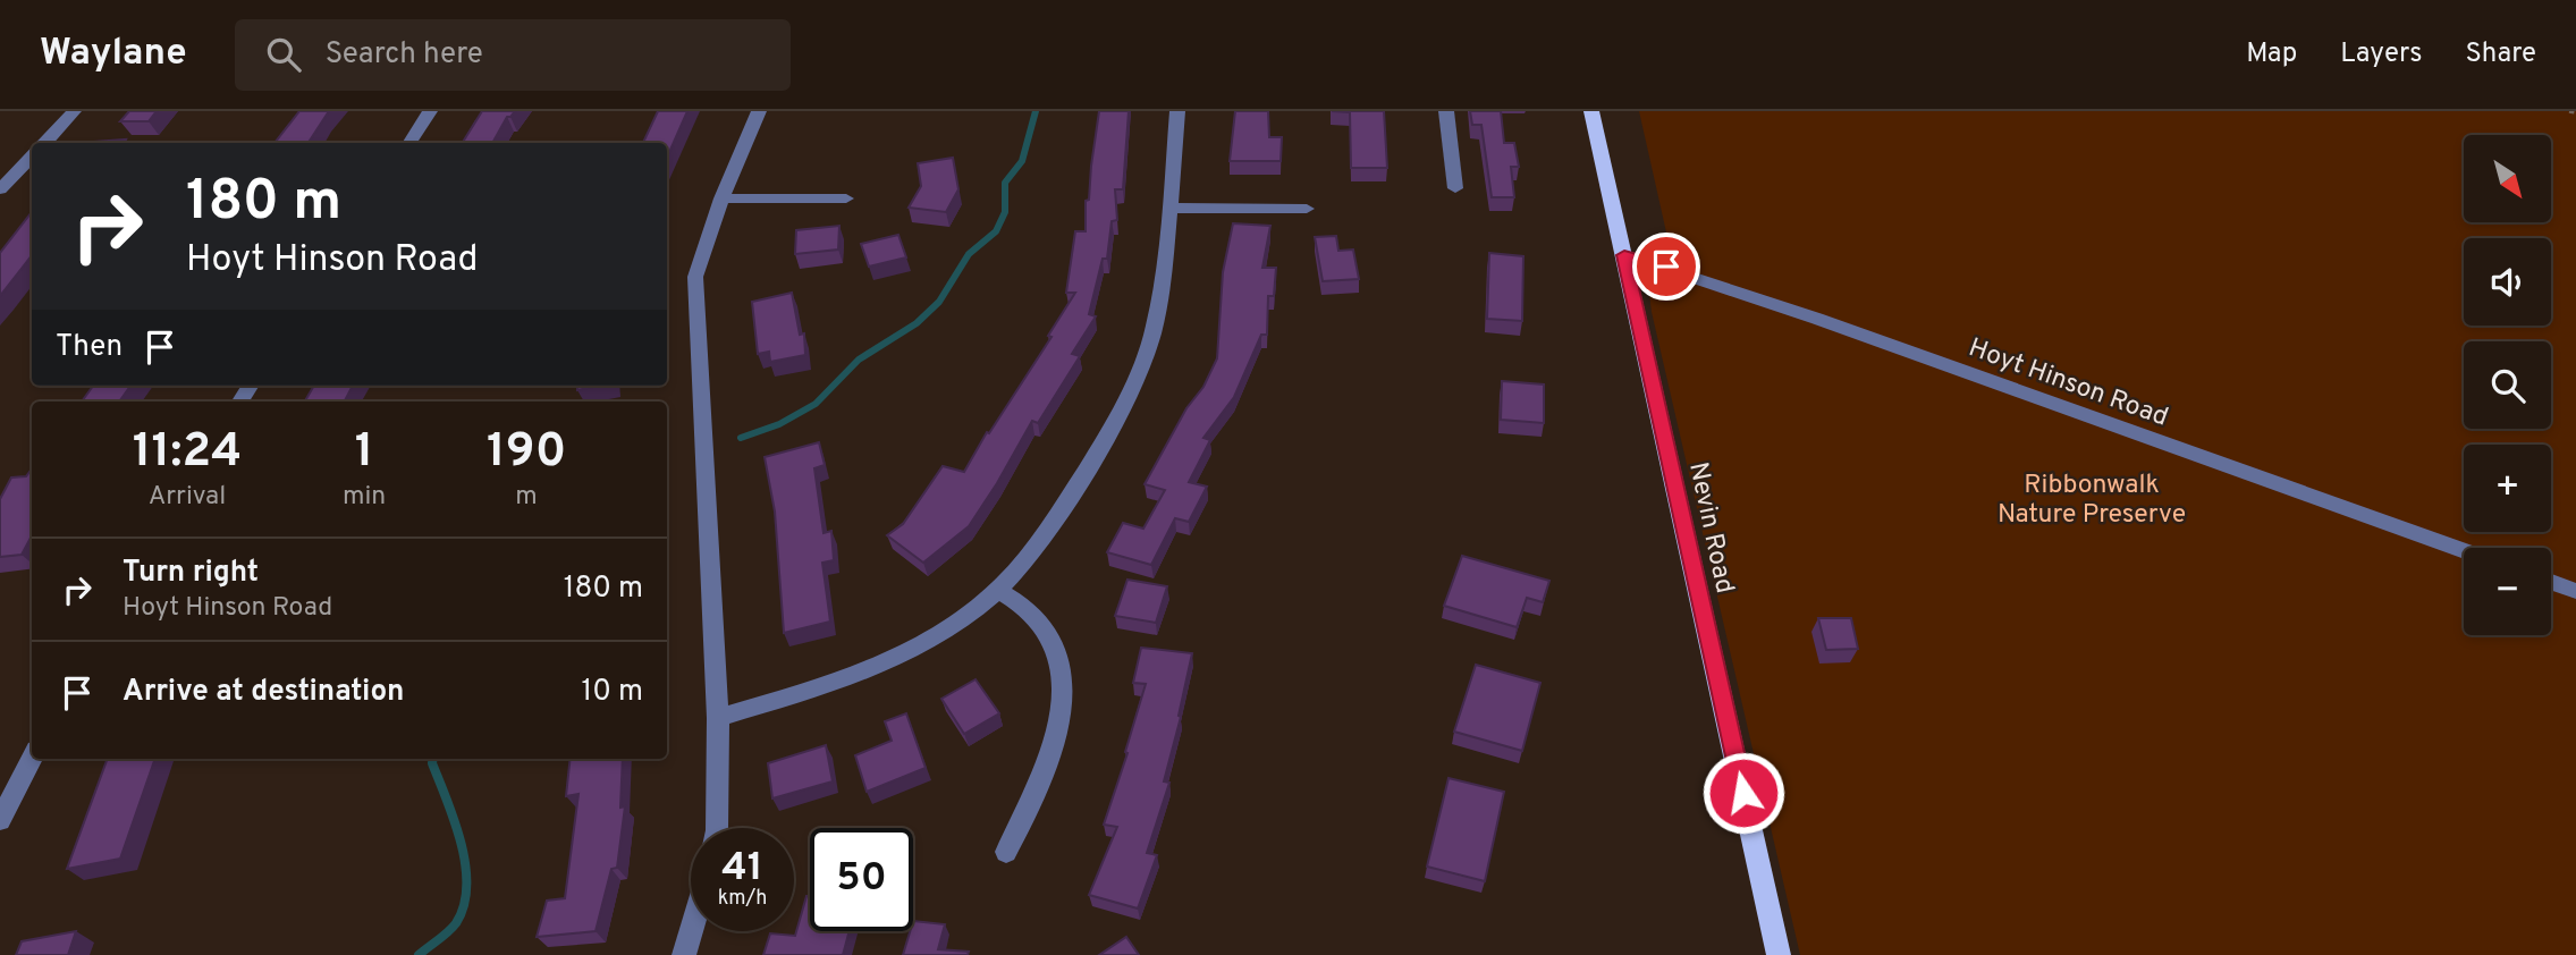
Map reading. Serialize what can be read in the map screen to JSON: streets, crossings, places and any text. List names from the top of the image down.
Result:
{
  "streets": {
    "main road": ["Nevin Road"],
    "street": ["Hoyt Hinson Road"]
  },
  "crossings": [
    ["Hoyt Hinson Road", "Nevin Road"]
  ],
  "parks": ["Ribbonwalk Nature Preserve"],
  "north": "bottom right",
  "page": {
    "header": "Waylane",
    "search": "Search here",
    "nav": ["Map", "Layers", "Share"],
    "map_buttons": ["+", "−"],
    "turn": ["180 m", "Hoyt Hinson Road"],
    "then": "Then",
    "eta": [
      "11:24",
      "Arrival",
      "1",
      "min",
      "190",
      "m"
    ],
    "list": [
      {
        "name": "Turn right",
        "note": "Hoyt Hinson Road",
        "value": "180 m"
      },
      {
        "name": "Arrive at destination",
        "value": "10 m"
      }
    ],
    "speed": "41 km/h",
    "limit": "50"
  }
}
